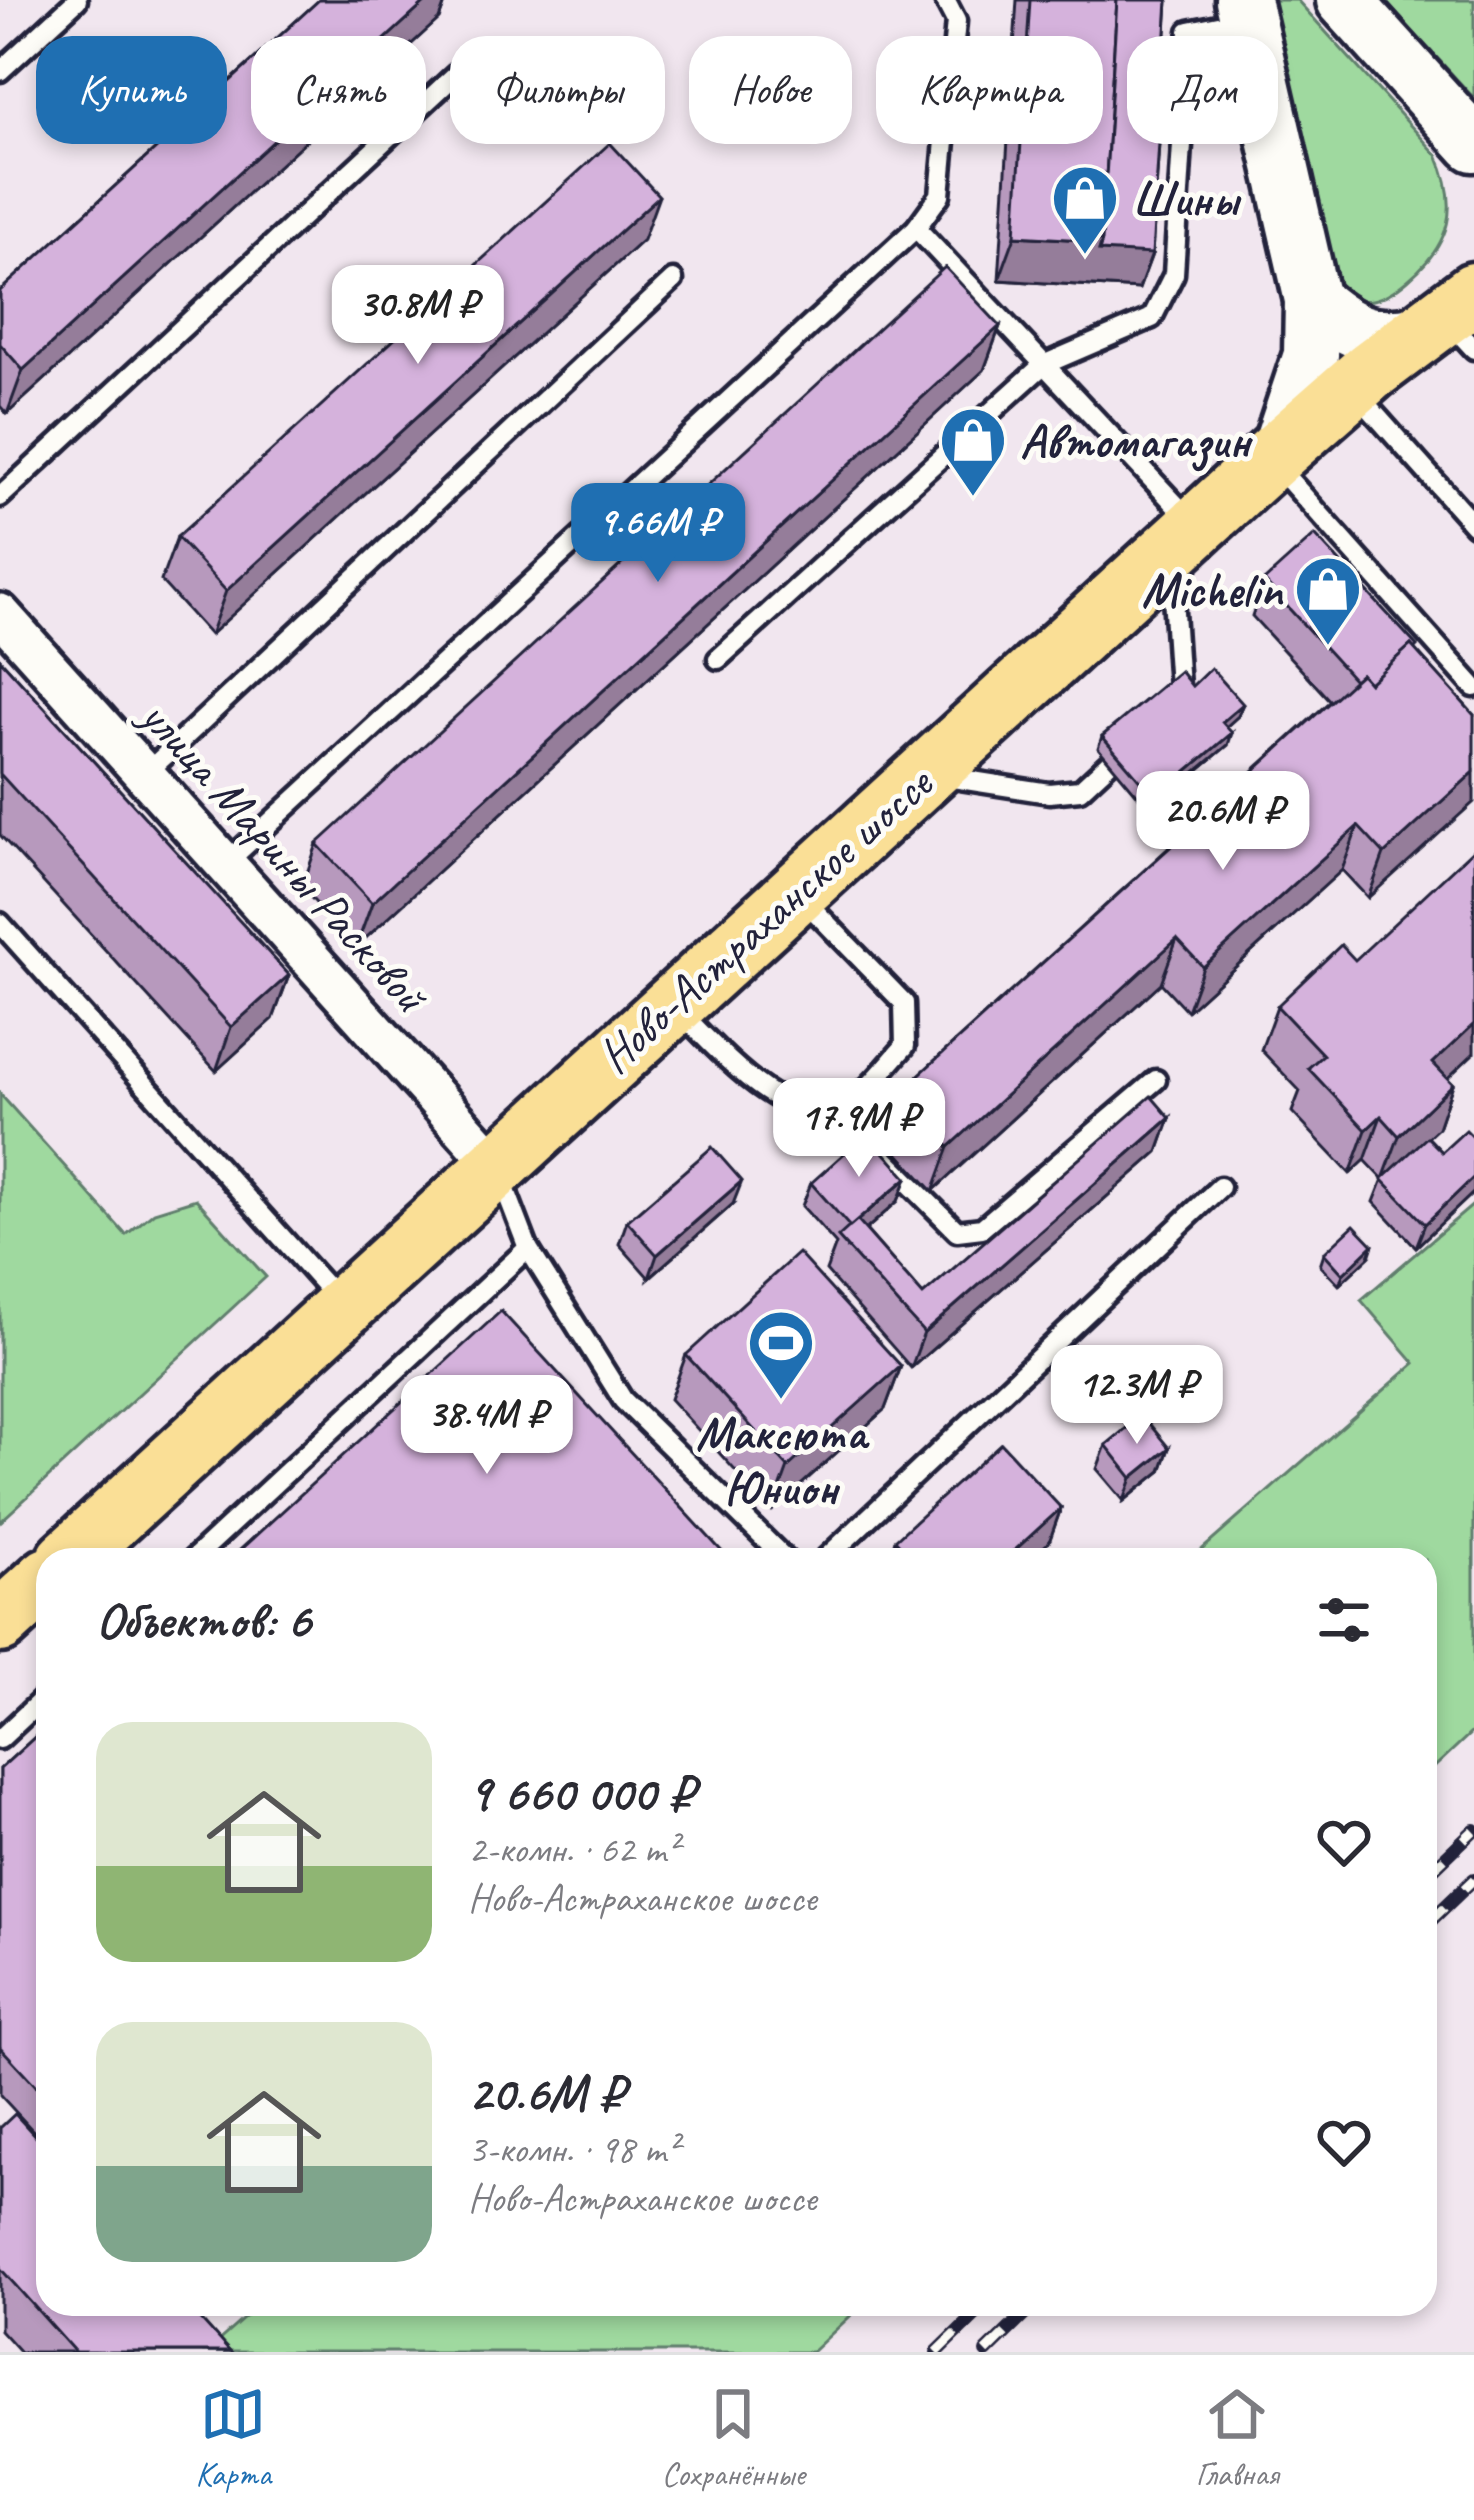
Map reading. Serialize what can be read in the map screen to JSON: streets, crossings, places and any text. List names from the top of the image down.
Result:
{
  "streets": {
    "main road": ["Ново-Астраханское шоссе"],
    "street": ["улица Марины Расковой"]
  },
  "crossings": [
    ["улица Марины Расковой", "Ново-Астраханское шоссе"]
  ],
  "places": {
    "shop": ["Шины", "Автомагазин", "Michelin"],
    "sports": ["Максюта Юнион"]
  },
  "page": {
    "chip": [
      "Купить",
      "Снять",
      "Фильтры",
      "Новое",
      "Квартира",
      "Дом"
    ],
    "price": [
      "30.8M ₽",
      "9.66M ₽",
      "20.6M ₽",
      "17.9M ₽",
      "12.3M ₽",
      "38.4M ₽"
    ],
    "heading": "Объектов: 6",
    "list": [
      {
        "name": "9 660 000 ₽",
        "note": "2-комн. · 62 m² · Ново-Астраханское шоссе"
      },
      {
        "name": "20.6M ₽",
        "note": "3-комн. · 98 m² · Ново-Астраханское шоссе"
      }
    ],
    "tabs": ["Карта", "Сохранённые", "Главная"]
  }
}
